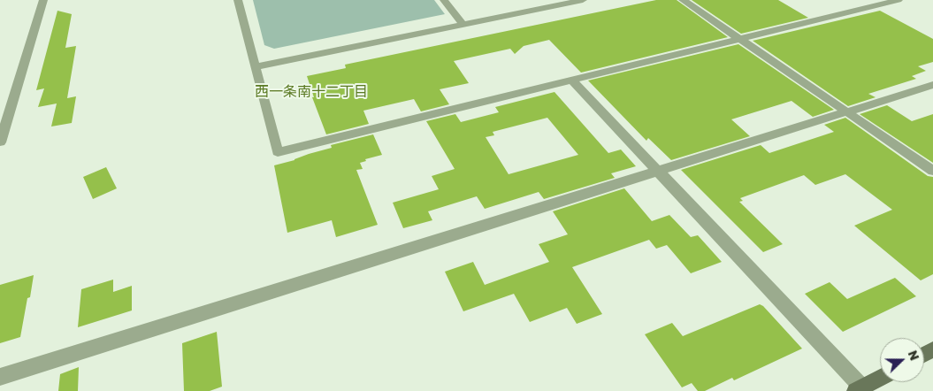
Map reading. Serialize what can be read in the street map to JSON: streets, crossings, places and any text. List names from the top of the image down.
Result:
{
  "districts": ["西一条南十二丁目"],
  "north": "right"
}
